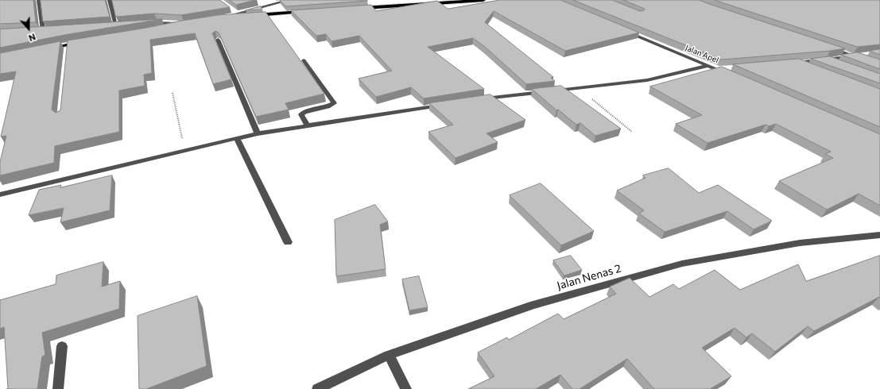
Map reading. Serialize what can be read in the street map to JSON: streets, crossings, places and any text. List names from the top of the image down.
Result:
{
  "streets": {
    "street": ["Jalan Apel", "Jalan Nenas 2"]
  },
  "north": "bottom"
}
